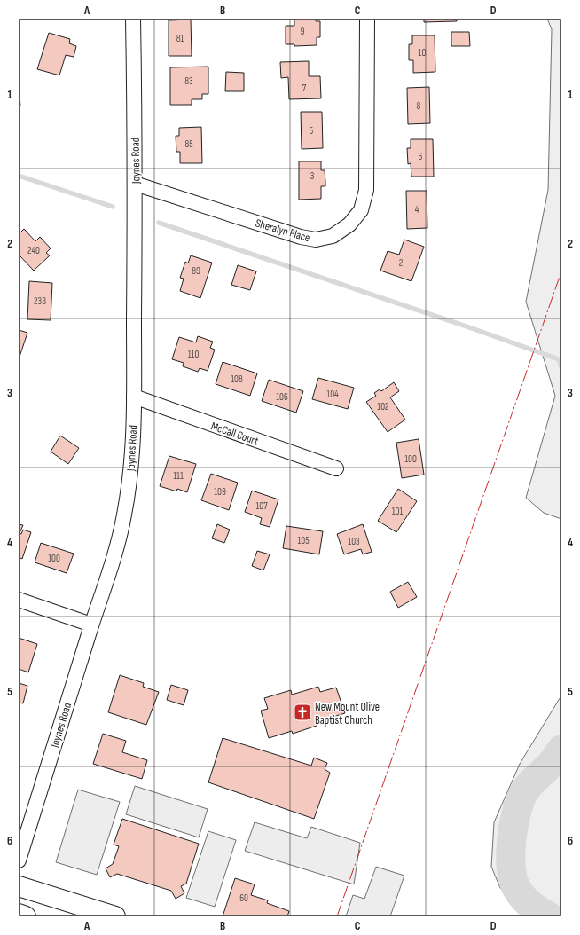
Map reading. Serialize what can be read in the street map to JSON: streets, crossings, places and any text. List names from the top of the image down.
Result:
{
  "streets": {
    "street": ["Joynes Road", "Sheralyn Place", "McCall Court"]
  },
  "crossings": [
    ["Joynes Road", "Sheralyn Place"],
    ["Joynes Road", "McCall Court"]
  ],
  "places": {
    "church": ["New Mount Olive Baptist Church"]
  },
  "house_numbers": [
    "9",
    "81",
    "10",
    "83",
    "7",
    "8",
    "5",
    "85",
    "6",
    "3",
    "4",
    "240",
    "2",
    "89",
    "238",
    "110",
    "108",
    "104",
    "106",
    "102",
    "100",
    "111",
    "109",
    "107",
    "101",
    "105",
    "103",
    "100",
    "60"
  ],
  "grid": {
    "columns": [
      "A",
      "B",
      "C",
      "D"
    ],
    "rows": [
      "1",
      "2",
      "3",
      "4",
      "5",
      "6"
    ]
  }
}
